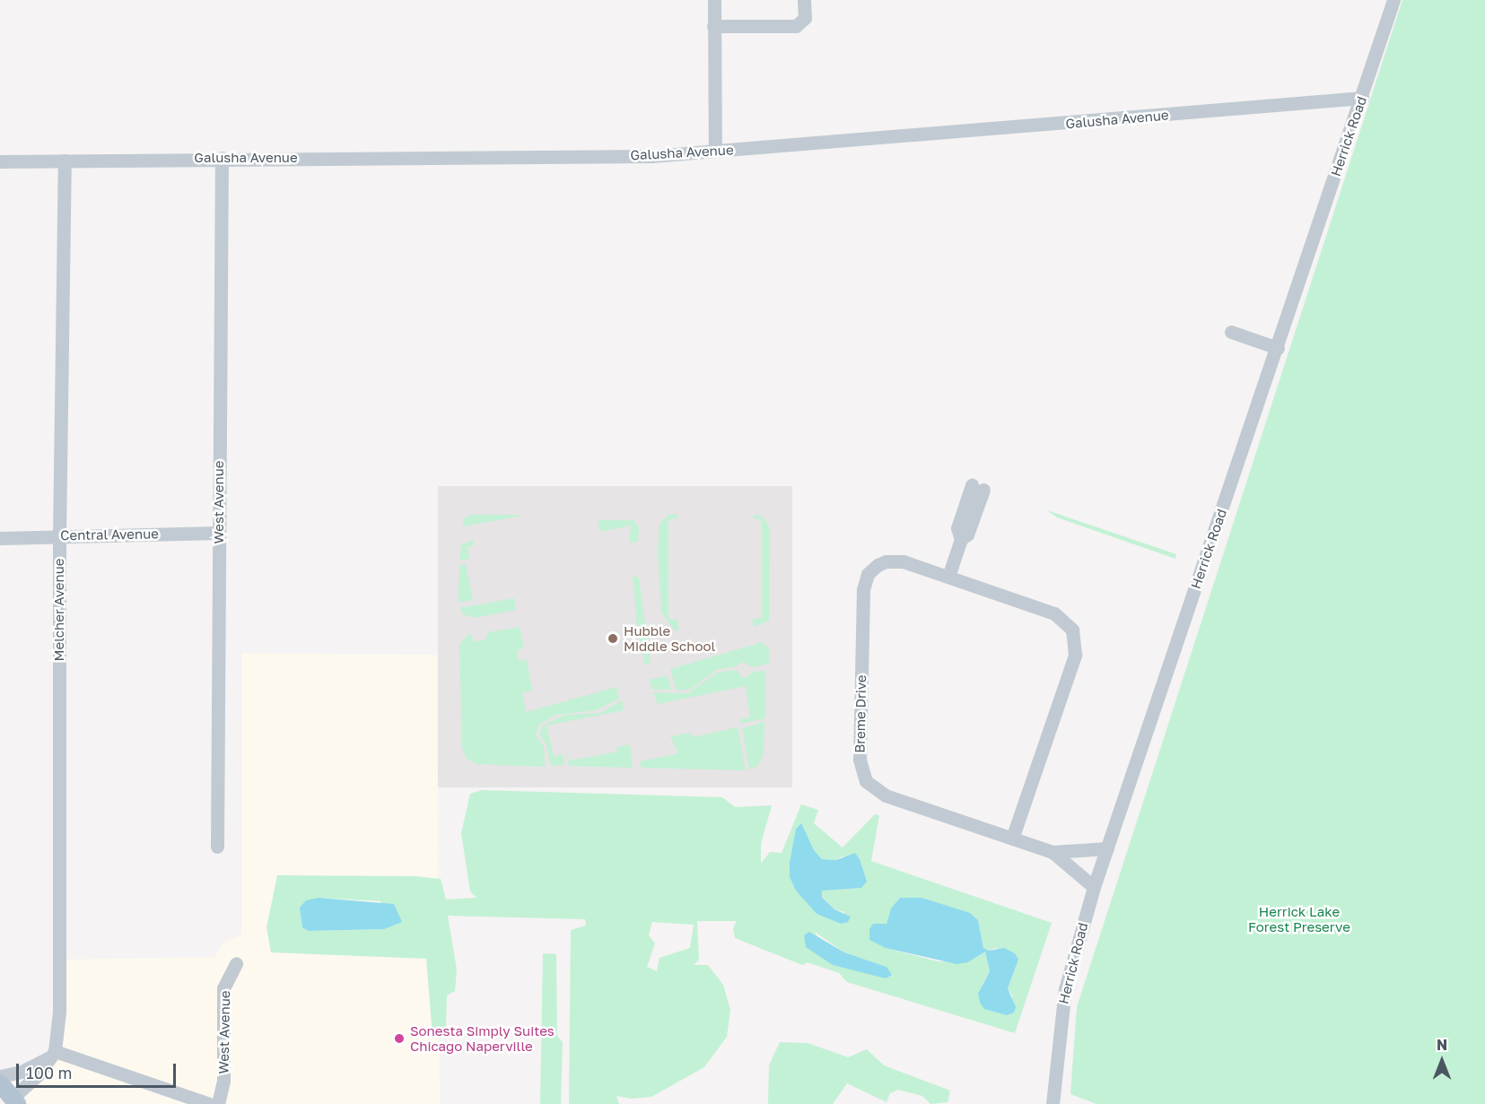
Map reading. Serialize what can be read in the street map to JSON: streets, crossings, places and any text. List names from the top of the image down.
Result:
{
  "streets": {
    "street": [
      "Galusha Avenue",
      "Herrick Road",
      "West Avenue",
      "Central Avenue",
      "Melcher Avenue",
      "Breme Drive"
    ]
  },
  "crossings": [
    ["Galusha Avenue", "Herrick Road"],
    ["Galusha Avenue", "West Avenue"],
    ["Galusha Avenue", "Melcher Avenue"],
    ["Herrick Road", "Breme Drive"],
    ["West Avenue", "Central Avenue"],
    ["Central Avenue", "Melcher Avenue"]
  ],
  "parks": ["Herrick Lake Forest Preserve"],
  "places": ["Hubble Middle School", "Sonesta Simply Suites Chicago Naperville"],
  "scale_bar": "100 m",
  "north": "top"
}
